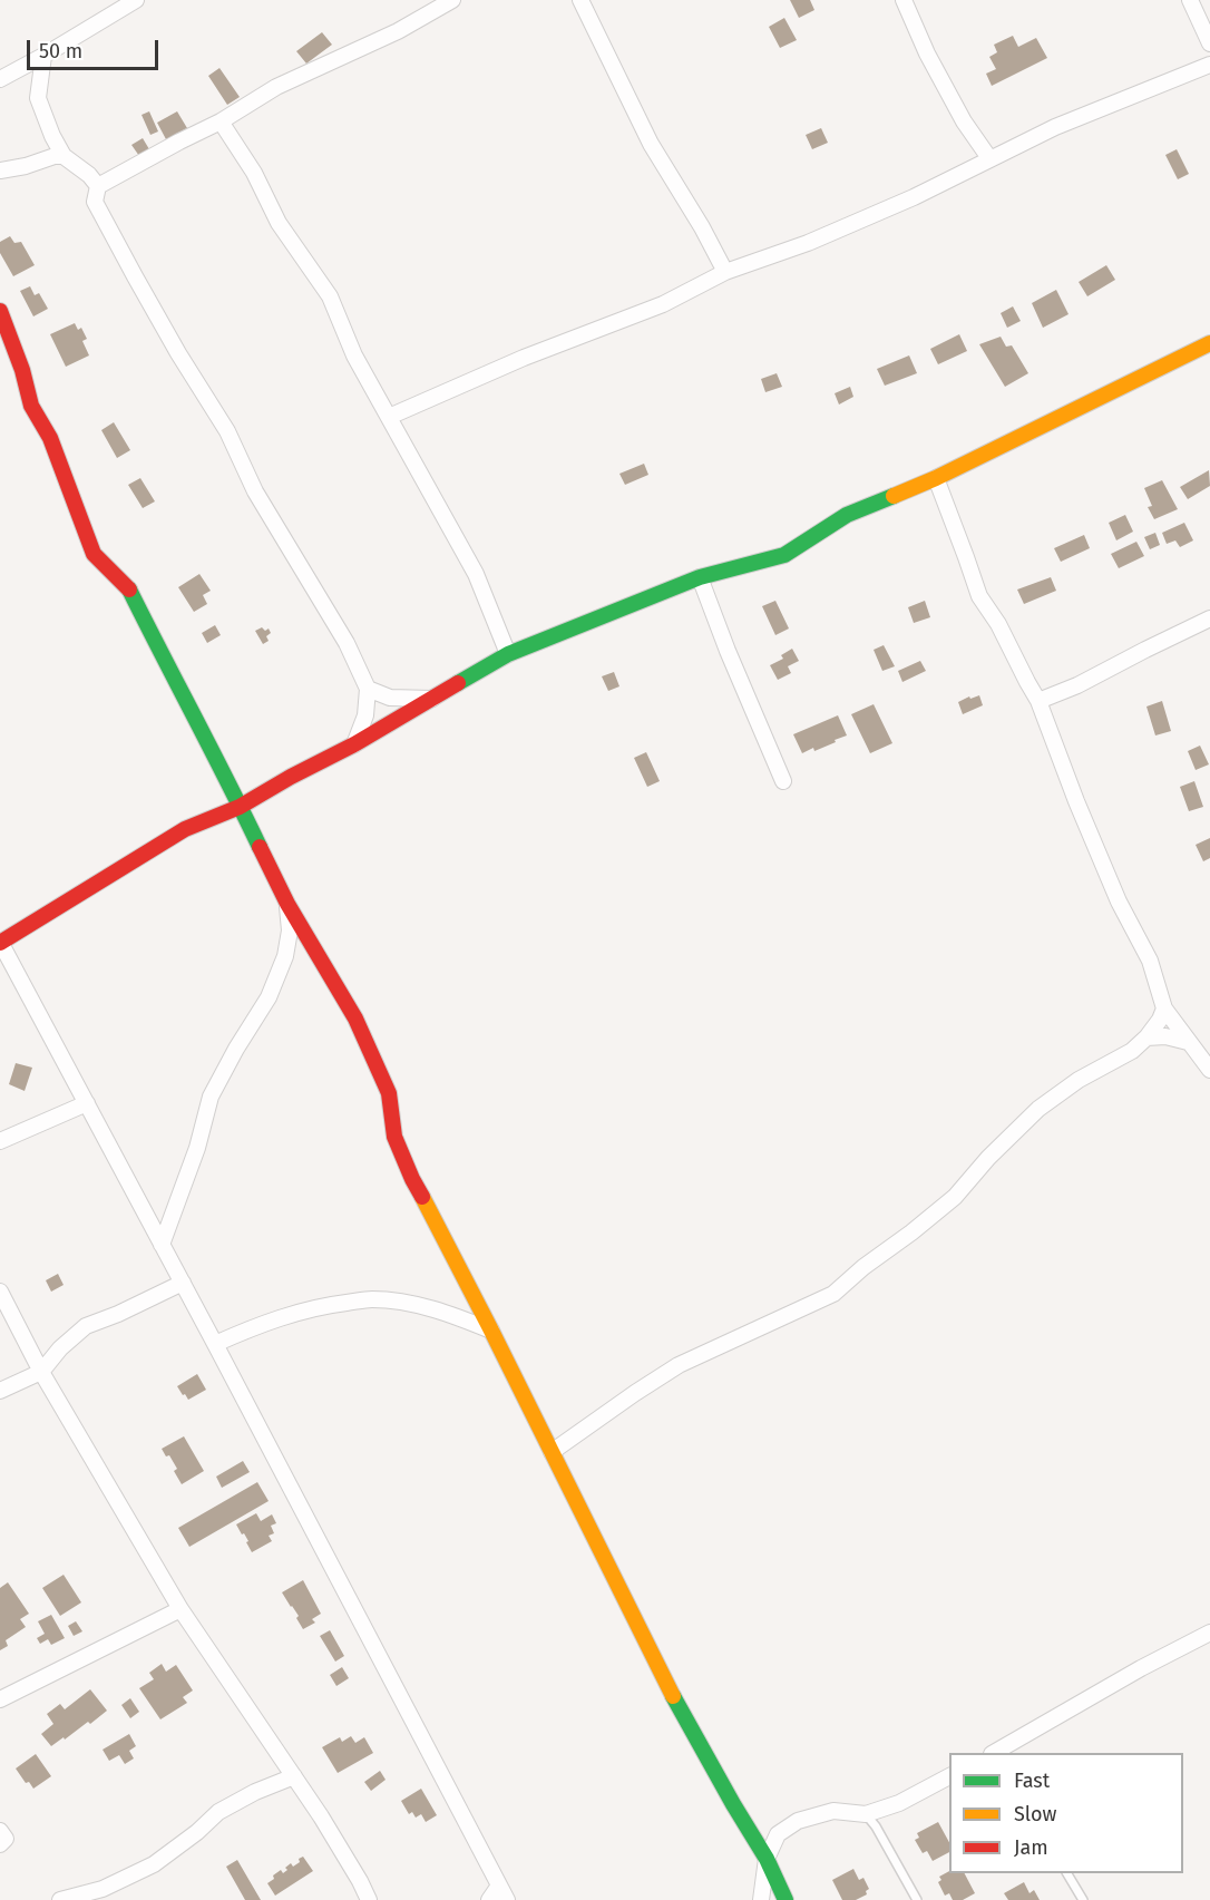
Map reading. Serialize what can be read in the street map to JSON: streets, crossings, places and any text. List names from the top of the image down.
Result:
{
  "legend": ["Fast", "Slow", "Jam"],
  "scale_bar": "50 m"
}
